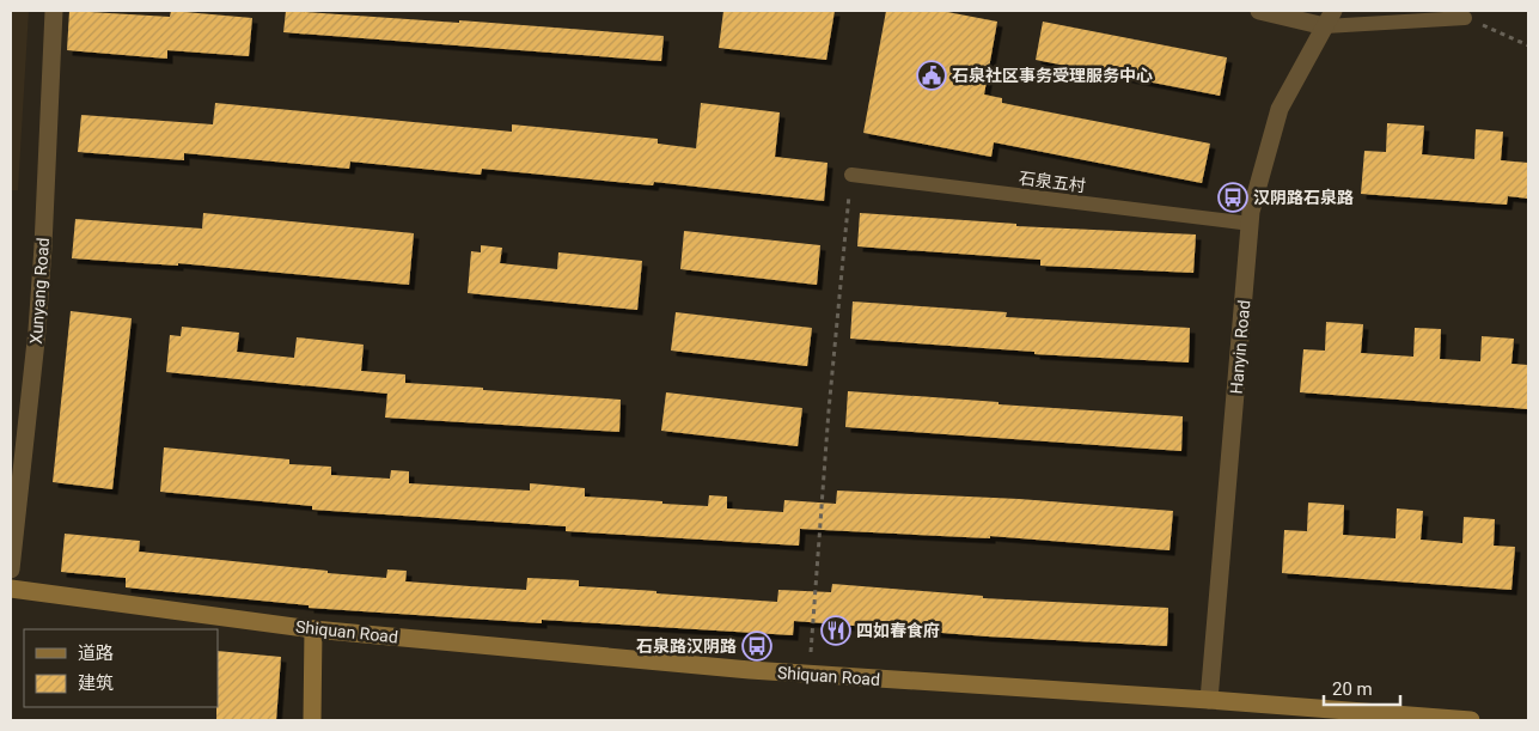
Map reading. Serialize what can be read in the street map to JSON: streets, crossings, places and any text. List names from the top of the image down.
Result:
{
  "streets": {
    "street": ["Xunyang Road", "Hanyin Road", "Shiquan Road"],
    "lane": ["石泉五村"]
  },
  "crossings": [
    ["石泉五村", "Hanyin Road"],
    ["Hanyin Road", "Shiquan Road"]
  ],
  "places": {
    "public building": ["石泉社区事务受理服务中心"],
    "bus stop": ["汉阴路石泉路", "石泉路汉阴路"],
    "restaurant": ["四如春食府"]
  },
  "legend": ["道路", "建筑"],
  "scale_bar": "20 m"
}
